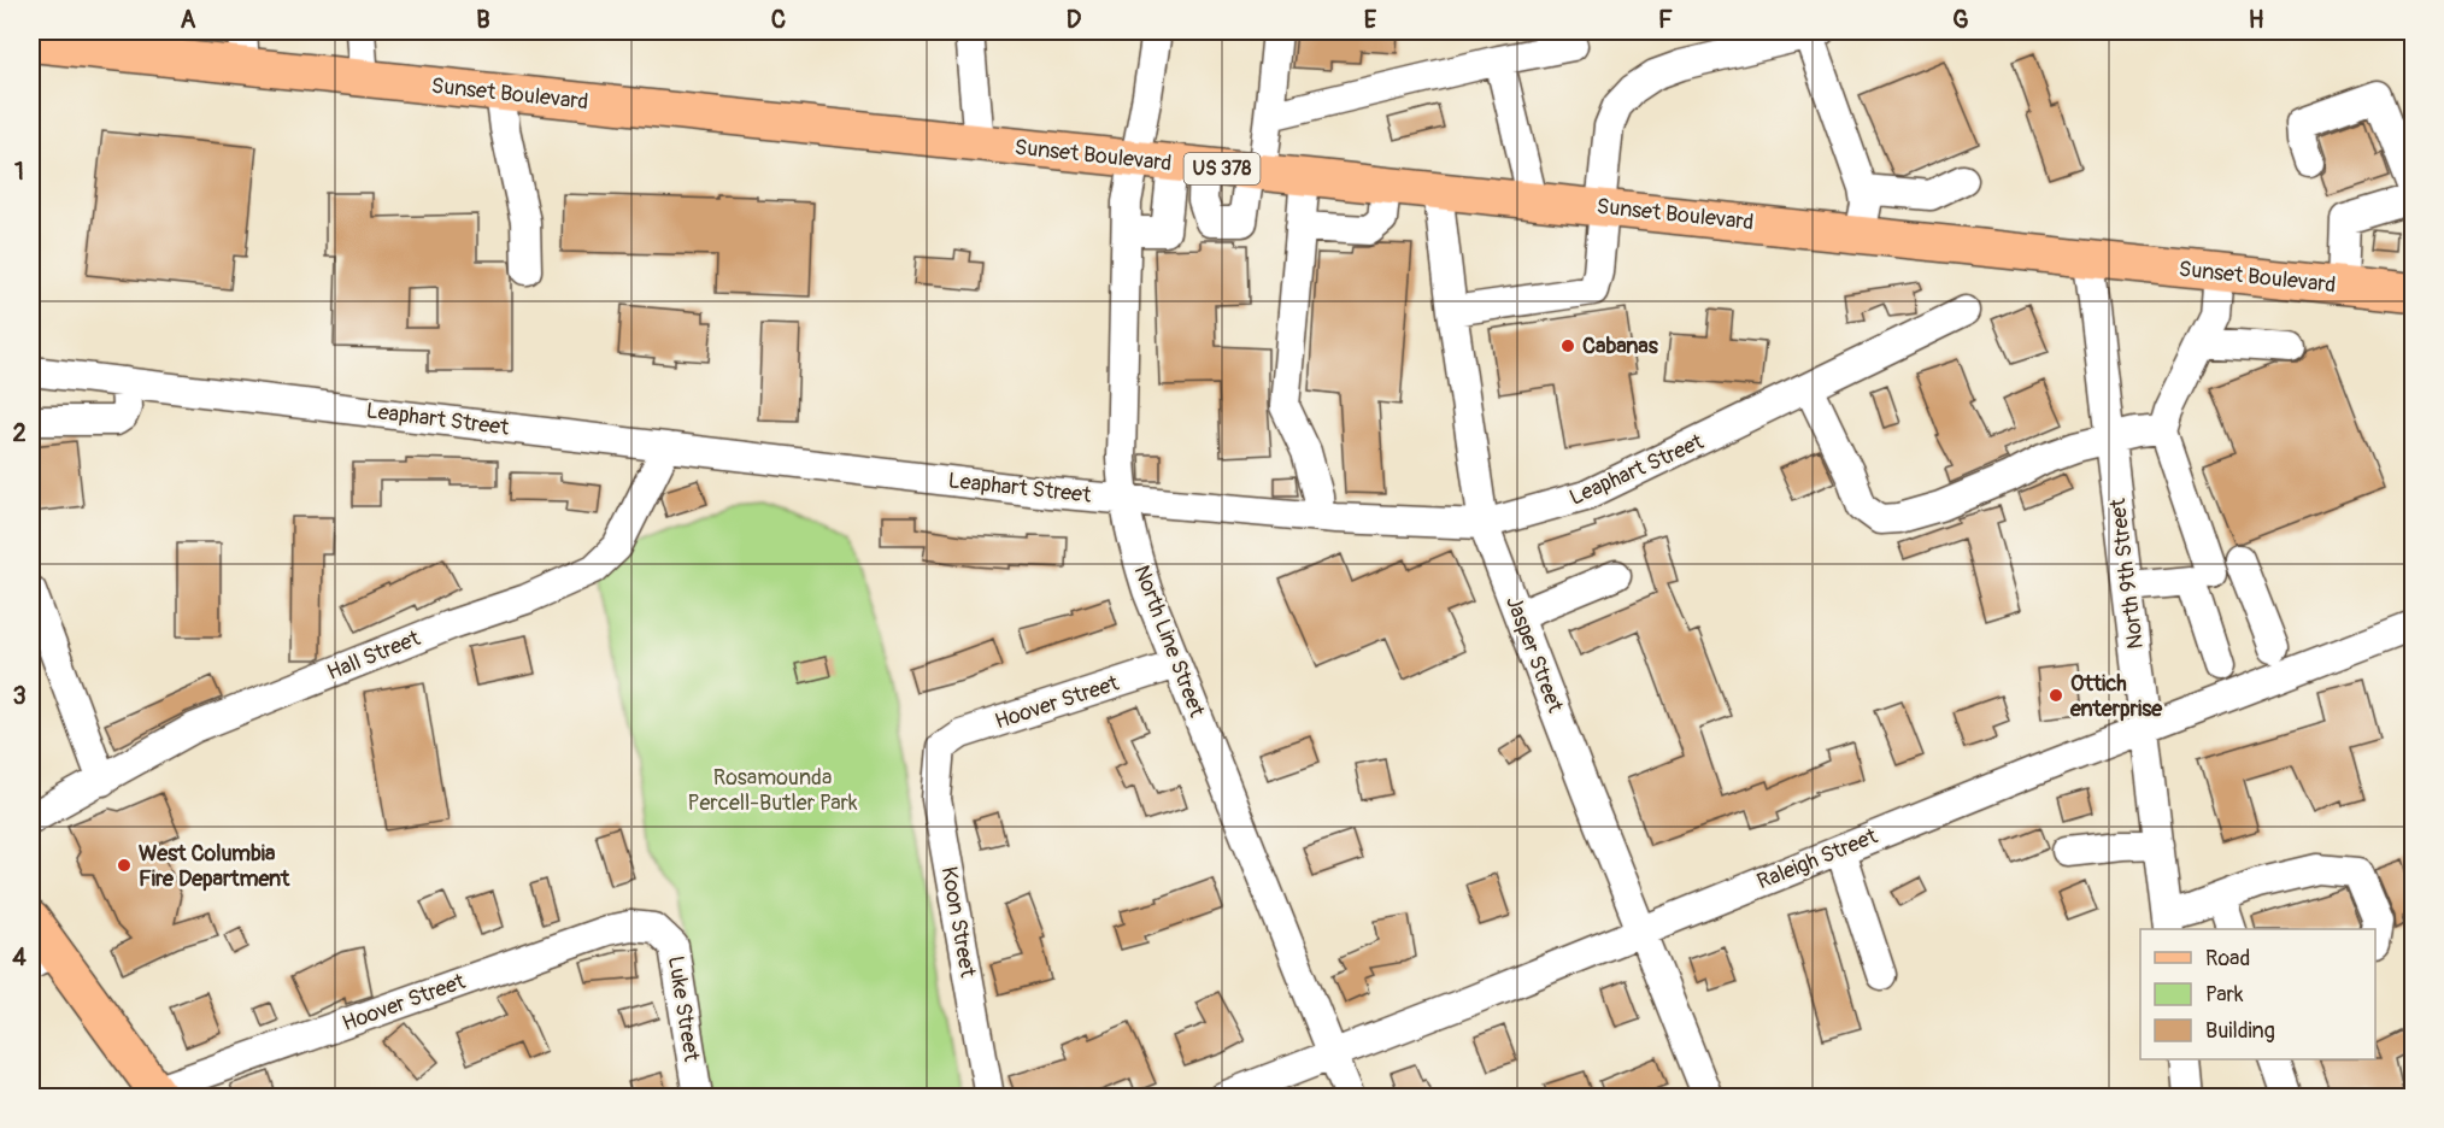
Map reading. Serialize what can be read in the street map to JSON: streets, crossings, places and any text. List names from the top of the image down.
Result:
{
  "streets": {
    "main road": ["Sunset Boulevard", "US 378"],
    "street": [
      "Leaphart Street",
      "North 9th Street",
      "North Line Street",
      "Jasper Street",
      "Hall Street",
      "Hoover Street",
      "Raleigh Street",
      "Koon Street",
      "Luke Street"
    ]
  },
  "crossings": [
    ["Sunset Boulevard", "North 9th Street"],
    ["Sunset Boulevard", "North Line Street"],
    ["Sunset Boulevard", "Jasper Street"],
    ["Leaphart Street", "North Line Street"],
    ["Leaphart Street", "Jasper Street"],
    ["Leaphart Street", "Hall Street"],
    ["North 9th Street", "Raleigh Street"],
    ["North Line Street", "Hoover Street"],
    ["North Line Street", "Raleigh Street"],
    ["Jasper Street", "Raleigh Street"],
    ["Hoover Street", "Koon Street"],
    ["Hoover Street", "Luke Street"]
  ],
  "parks": ["Rosamounda Percell-Butler Park"],
  "places": ["Cabanas", "Ottich enterprise", "West Columbia Fire Department"],
  "legend": ["Road", "Park", "Building"],
  "grid": {
    "columns": [
      "A",
      "B",
      "C",
      "D",
      "E",
      "F",
      "G",
      "H"
    ],
    "rows": [
      "1",
      "2",
      "3",
      "4"
    ]
  }
}
